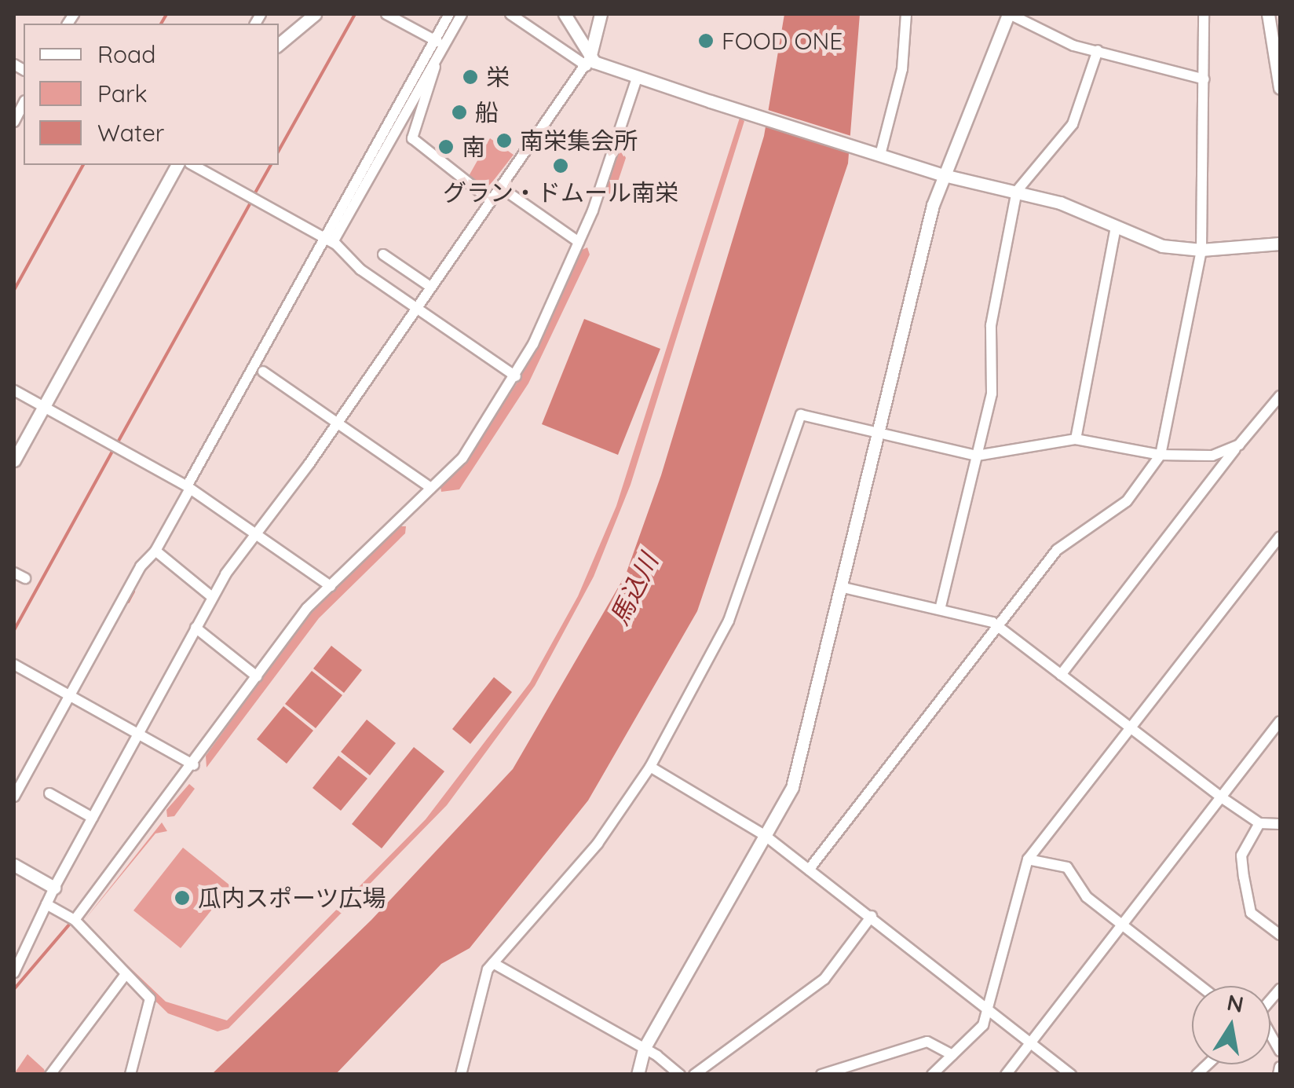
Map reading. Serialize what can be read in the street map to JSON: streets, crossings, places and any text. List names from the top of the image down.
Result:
{
  "water": ["馬込川"],
  "places": [
    "FOOD ONE",
    "栄",
    "船",
    "南栄集会所",
    "南",
    "グラン・ドムール南栄",
    "瓜内スポーツ広場"
  ],
  "legend": ["Road", "Park", "Water"],
  "north": "top"
}
